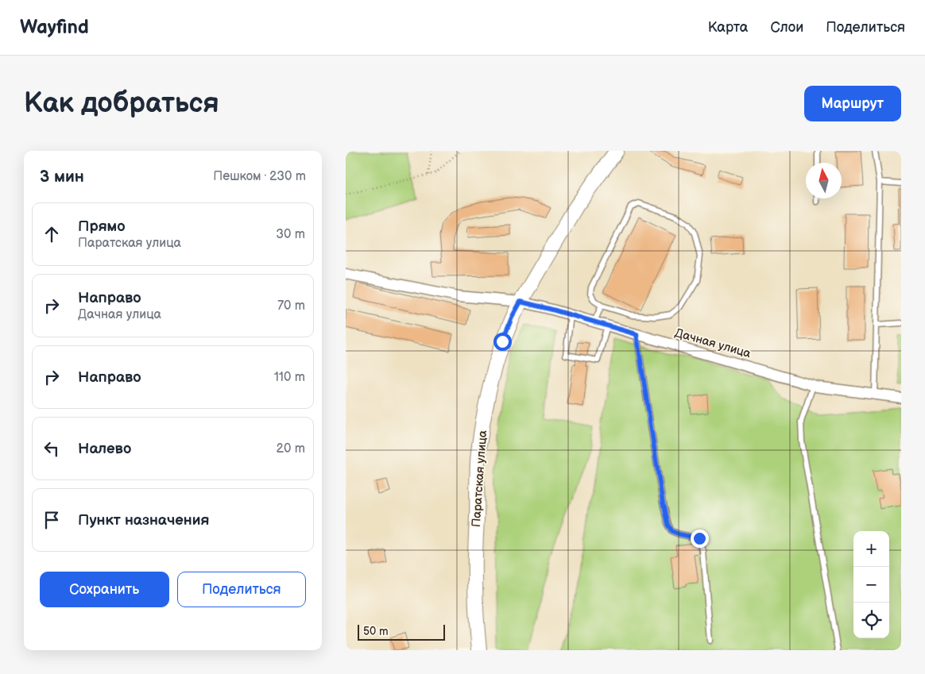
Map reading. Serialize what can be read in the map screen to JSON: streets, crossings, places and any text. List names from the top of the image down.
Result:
{
  "streets": {
    "main road": ["Паратская улица"],
    "street": ["Дачная улица"]
  },
  "crossings": [
    ["Дачная улица", "Паратская улица"]
  ],
  "scale_bar": "50 m",
  "north": "top",
  "page": {
    "header": "Wayfind",
    "nav": ["Карта", "Слои", "Поделиться"],
    "buttons": [
      "Маршрут",
      ["Сохранить", "Поделиться"]
    ],
    "title": "Как добраться",
    "heading": ["3 мин", "Пешком · 230 m"],
    "list": [
      ["Прямо", "Паратская улица", "30 m"],
      ["Направо", "Дачная улица", "70 m"],
      ["Направо", "110 m"],
      ["Налево", "20 m"],
      "Пункт назначения"
    ],
    "map_buttons": ["+", "−"],
    "scale": "50 m"
  }
}
